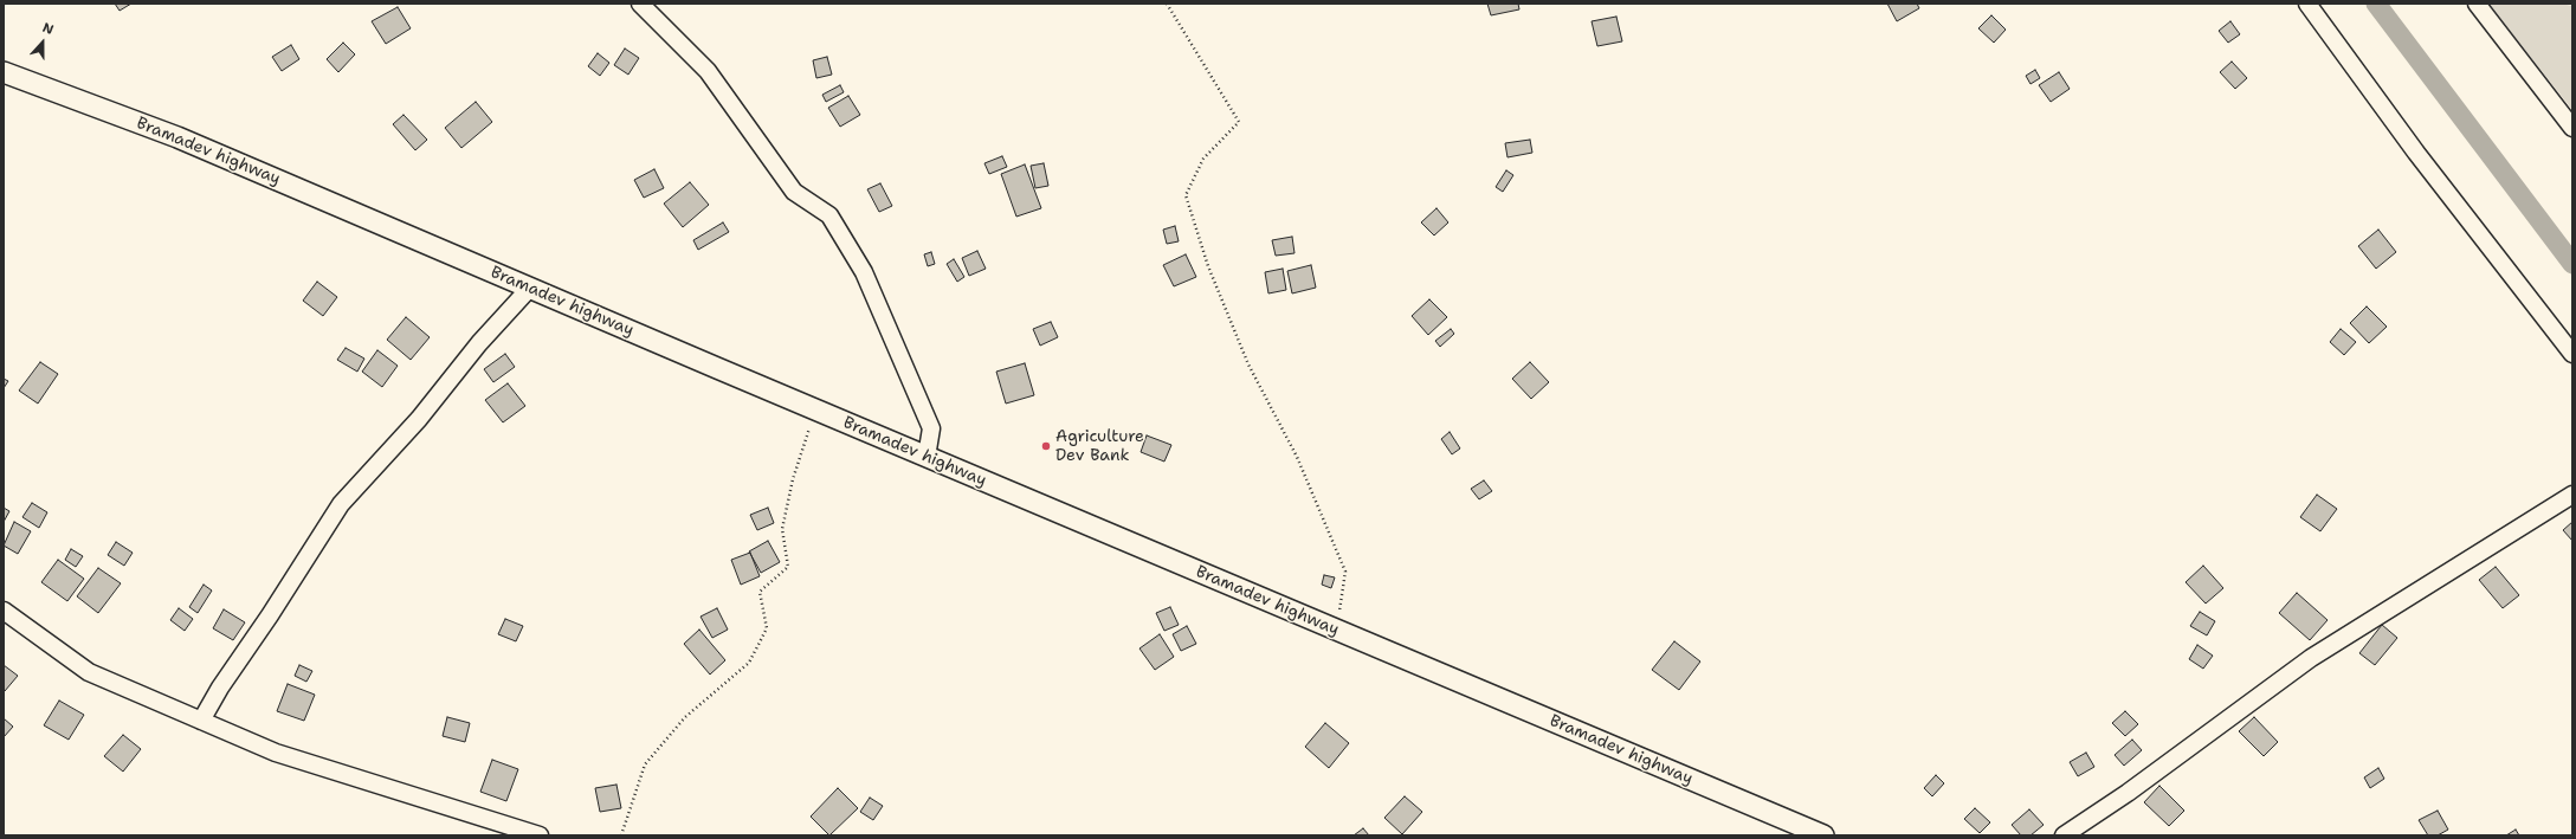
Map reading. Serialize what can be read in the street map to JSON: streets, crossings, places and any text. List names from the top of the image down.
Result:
{
  "streets": {
    "street": ["Bramadev highway"]
  },
  "places": ["Agriculture Dev Bank"],
  "north": "top"
}
